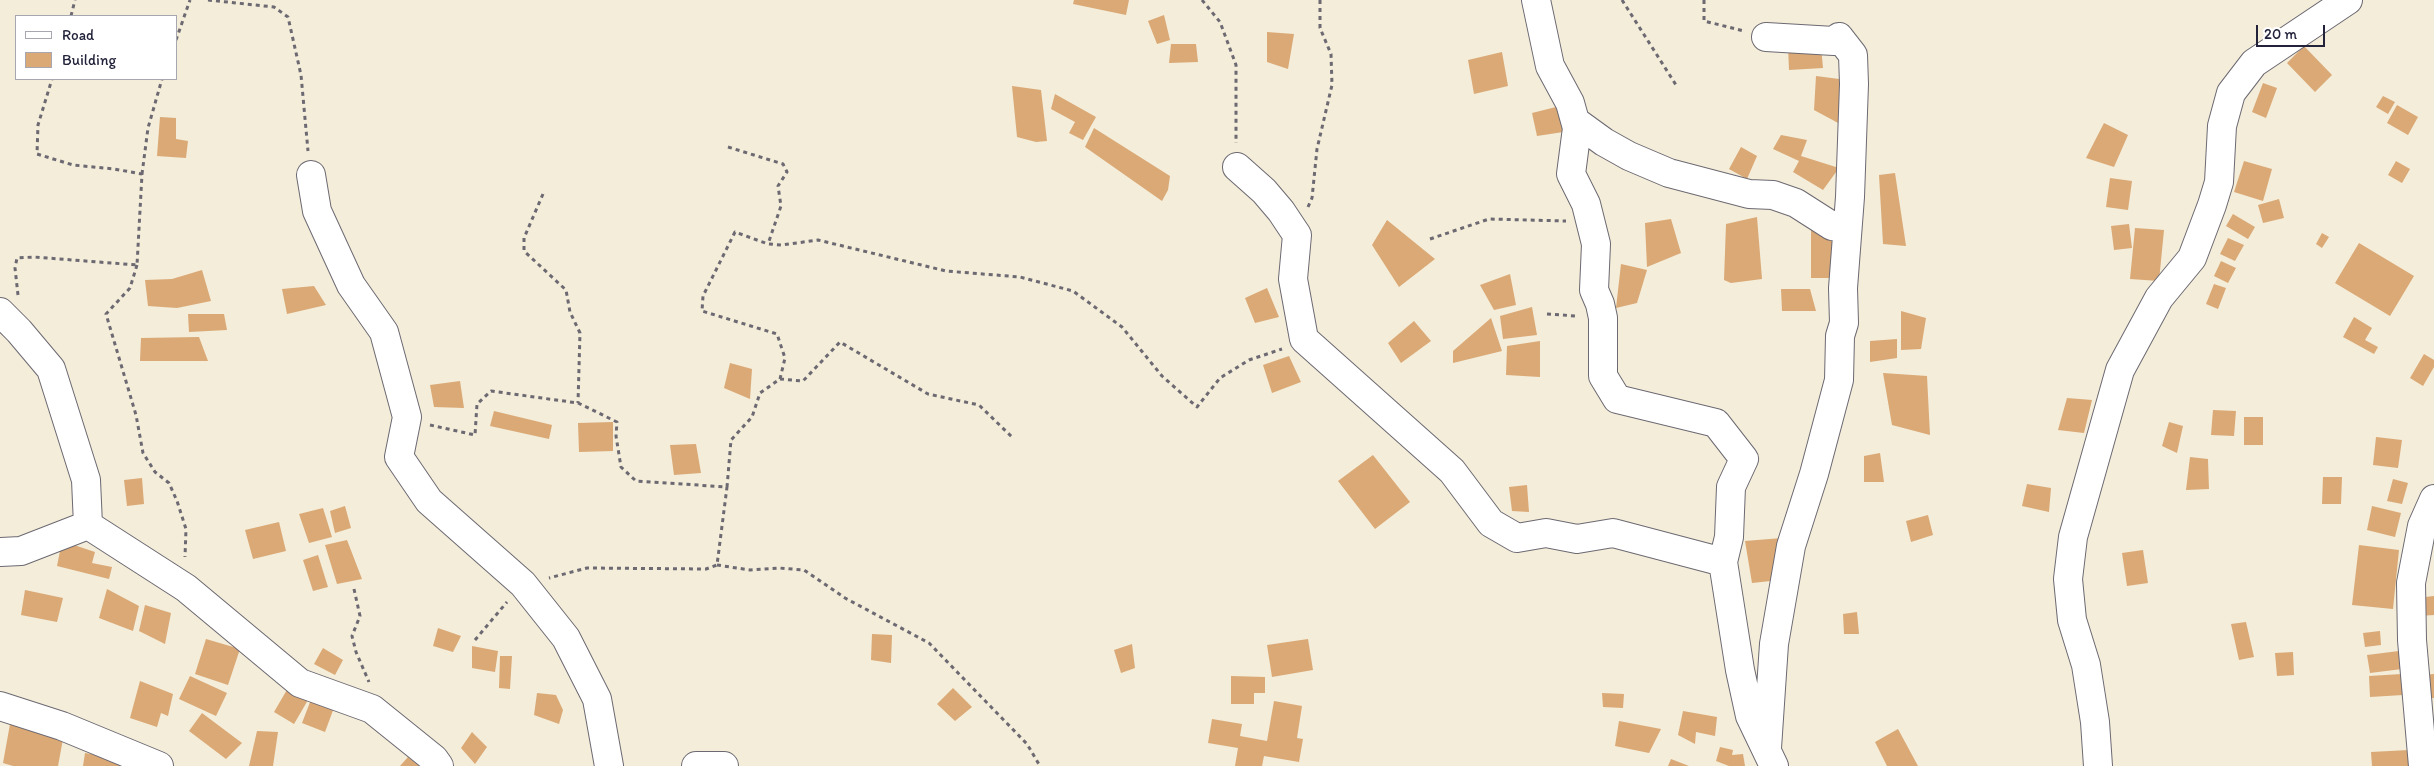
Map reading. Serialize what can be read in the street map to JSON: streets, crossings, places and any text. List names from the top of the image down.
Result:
{
  "legend": ["Road", "Building"],
  "scale_bar": "20 m"
}
